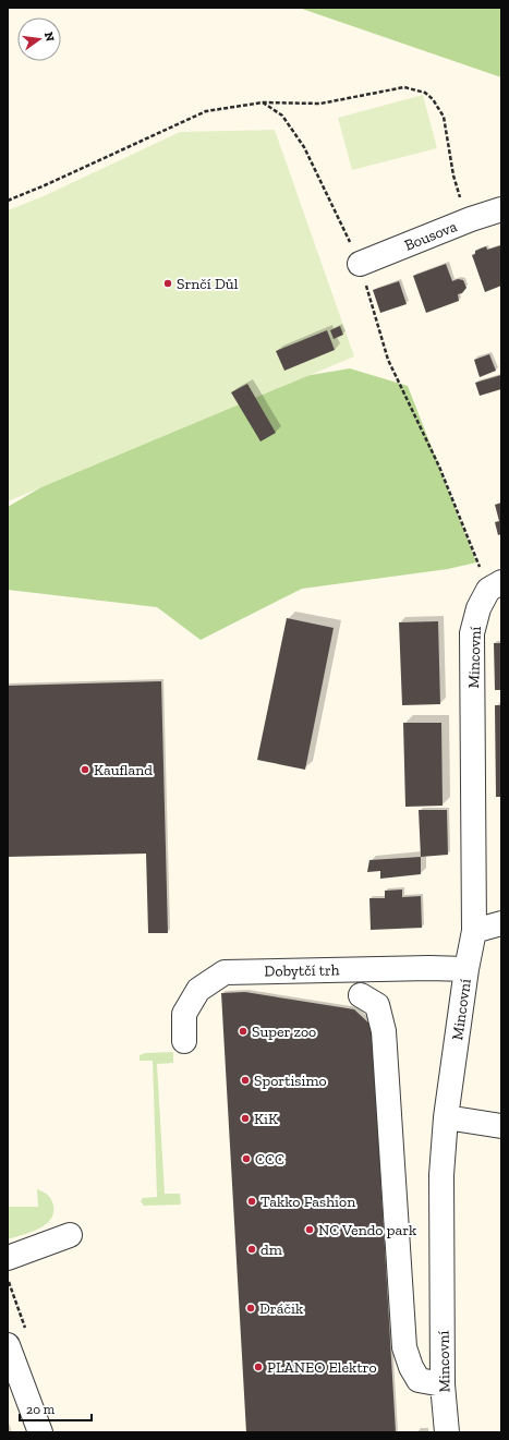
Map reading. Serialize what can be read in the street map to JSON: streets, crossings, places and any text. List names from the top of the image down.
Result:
{
  "streets": {
    "street": ["Bousova", "Mincovní", "Dobytčí trh"]
  },
  "crossings": [
    ["Mincovní", "Dobytčí trh"]
  ],
  "places": [
    "Srnčí Důl",
    "Kaufland",
    "Super zoo",
    "Sportisimo",
    "KiK",
    "CCC",
    "Takko Fashion",
    "NC Vendo park",
    "dm",
    "Dráčik",
    "PLANEO Elektro"
  ],
  "scale_bar": "20 m",
  "north": "right"
}
